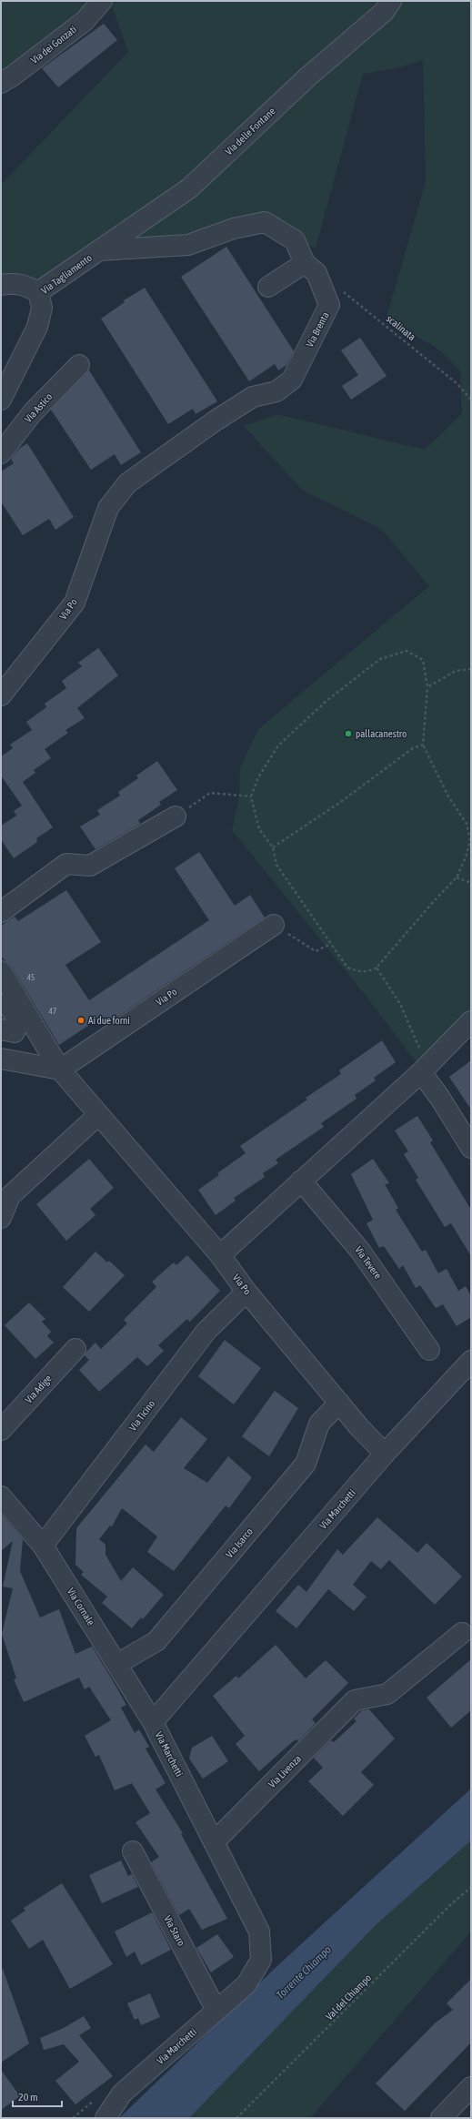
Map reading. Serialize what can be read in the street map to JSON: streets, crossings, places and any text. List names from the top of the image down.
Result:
{
  "streets": {
    "street": [
      "Via dei Gonzati",
      "Via delle Fontane",
      "Via Tagliamento",
      "Via Brenta",
      "Via Astico",
      "Via Po",
      "Via Tevere",
      "Via Adige",
      "Via Ticino",
      "Via Marchetti",
      "Via Isarco",
      "Via Cornale",
      "Via Livenza",
      "Via Staro"
    ],
    "path": ["scalinata", "Val del Chiampo"]
  },
  "crossings": [
    ["Via delle Fontane", "Via Tagliamento"],
    ["Via delle Fontane", "Via Brenta"],
    ["Via Tagliamento", "Via Brenta"],
    ["Via Brenta", "Via Po"],
    ["Via Po", "Via Ticino"],
    ["Via Po", "Via Marchetti"],
    ["Via Po", "Via Isarco"],
    ["Via Ticino", "Via Cornale"],
    ["Via Marchetti", "Via Cornale"],
    ["Via Marchetti", "Via Livenza"],
    ["Via Marchetti", "Via Staro"],
    ["Via Isarco", "Via Cornale"]
  ],
  "water": ["Torrente Chiampo"],
  "places": ["pallacanestro", "Ai due forni"],
  "house_numbers": ["45", "47"],
  "scale_bar": "20 m"
}
